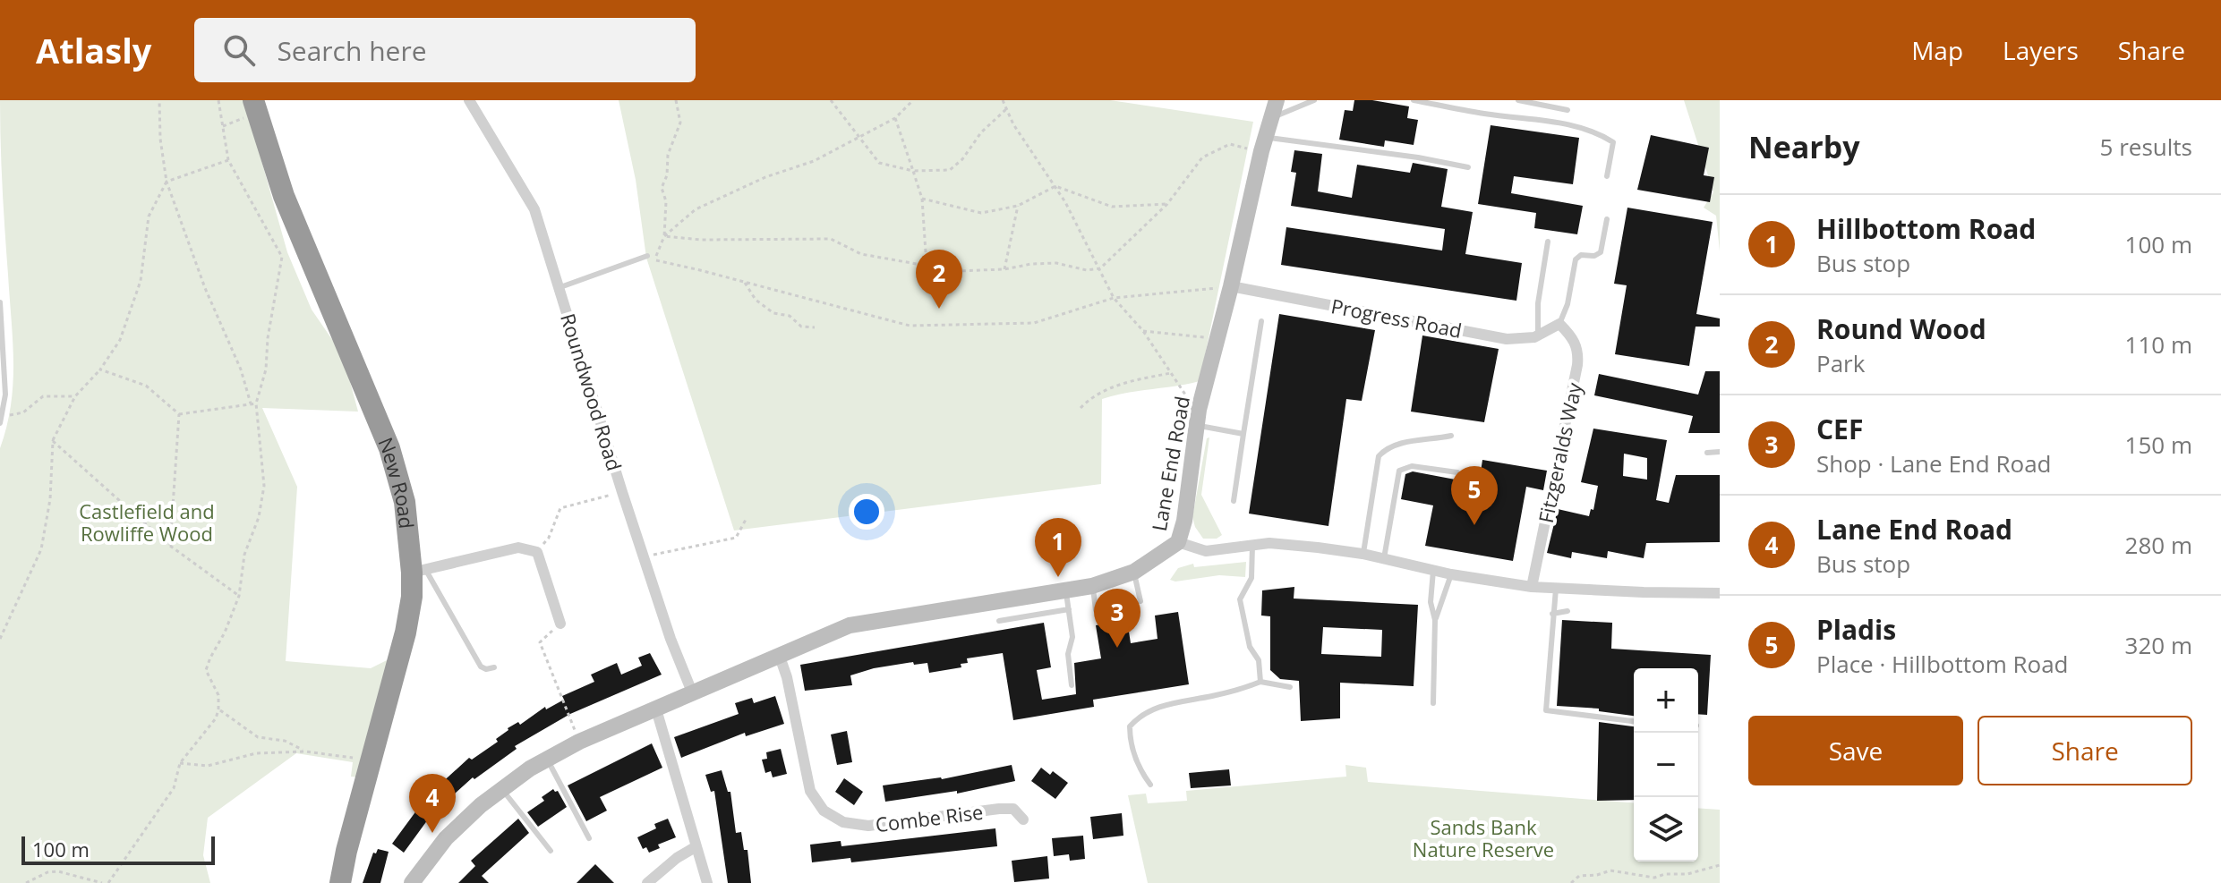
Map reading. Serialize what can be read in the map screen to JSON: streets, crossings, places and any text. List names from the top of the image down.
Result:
{
  "streets": {
    "highway": ["New Road"],
    "street": [
      "Progress Road",
      "Roundwood Road",
      "Fitzgeralds Way",
      "Lane End Road",
      "Combe Rise"
    ]
  },
  "crossings": [
    ["Progress Road", "Fitzgeralds Way"],
    ["Progress Road", "Lane End Road"],
    ["Roundwood Road", "Lane End Road"],
    ["Lane End Road", "Combe Rise"]
  ],
  "parks": ["Castlefield and Rowliffe Wood", "Sands Bank Nature Reserve"],
  "scale_bar": "100 m",
  "page": {
    "header": "Atlasly",
    "search": "Search here",
    "nav": ["Map", "Layers", "Share"],
    "heading": ["Nearby", "5 results"],
    "list": [
      {
        "mark": "1",
        "name": "Hillbottom Road",
        "note": "Bus stop",
        "value": "100 m"
      },
      {
        "mark": "2",
        "name": "Round Wood",
        "note": "Park",
        "value": "110 m"
      },
      {
        "mark": "3",
        "name": "CEF",
        "note": "Shop · Lane End Road",
        "value": "150 m"
      },
      {
        "mark": "4",
        "name": "Lane End Road",
        "note": "Bus stop",
        "value": "280 m"
      },
      {
        "mark": "5",
        "name": "Pladis",
        "note": "Place · Hillbottom Road",
        "value": "320 m"
      }
    ],
    "pins": [
      "2",
      "5",
      "1",
      "3",
      "4"
    ],
    "map_buttons": ["+", "−"],
    "buttons": ["Save", "Share"],
    "scale": "100 m"
  }
}
